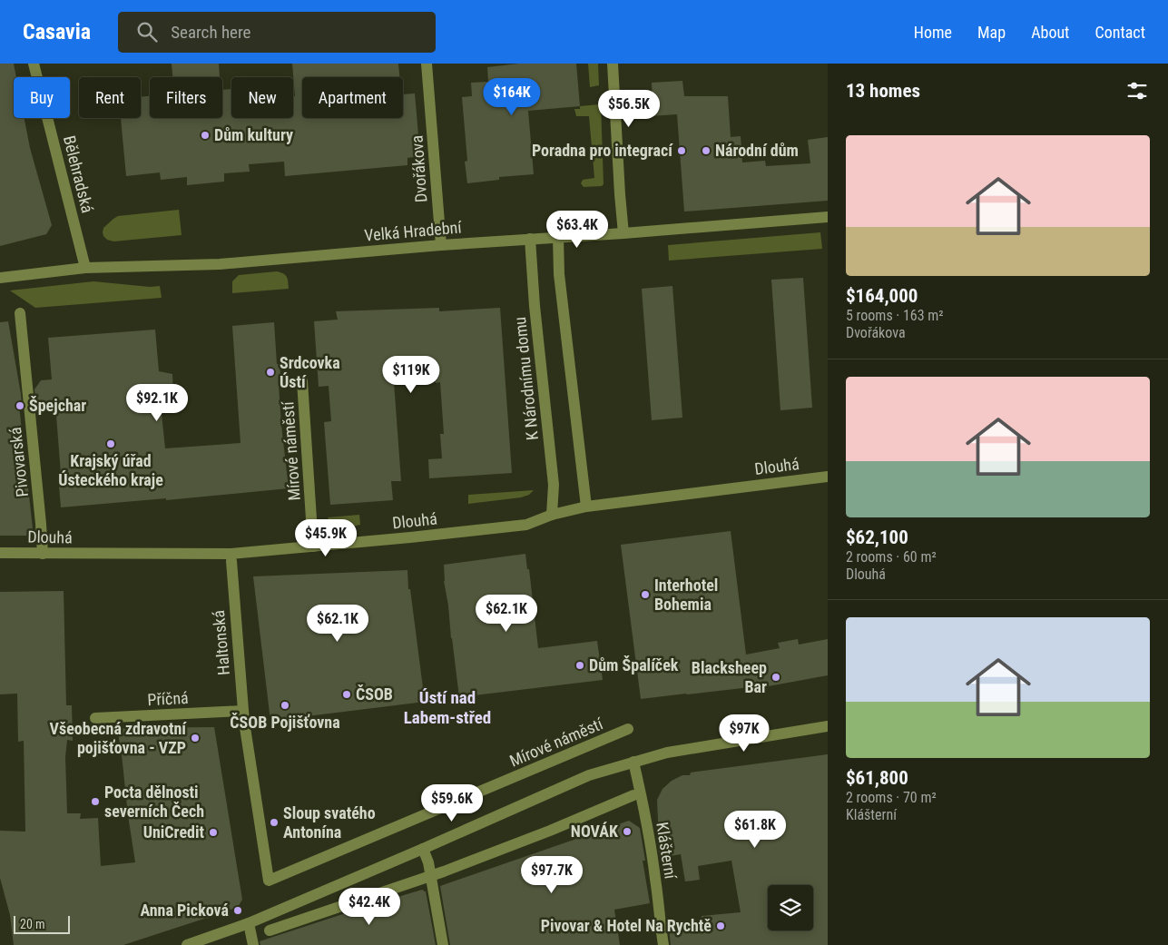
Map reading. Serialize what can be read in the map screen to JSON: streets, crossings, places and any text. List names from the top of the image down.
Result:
{
  "streets": {
    "street": [
      "Dvořákova",
      "Bělehradská",
      "Velká Hradební",
      "K Národnímu domu",
      "Mírové náměstí",
      "Pivovarská",
      "Dlouhá",
      "Haltonská",
      "Příčná",
      "Klášterní"
    ]
  },
  "crossings": [
    ["Dvořákova", "Velká Hradební"],
    ["Bělehradská", "Velká Hradební"],
    ["Velká Hradební", "K Národnímu domu"],
    ["K Národnímu domu", "Dlouhá"],
    ["Mírové náměstí", "Dlouhá"],
    ["Mírové náměstí", "Haltonská"],
    ["Mírové náměstí", "Příčná"],
    ["Pivovarská", "Dlouhá"],
    ["Haltonská", "Příčná"]
  ],
  "districts": ["Ústí nad Labem-střed"],
  "places": [
    "Dům kultury",
    "Poradna pro integrací",
    "Národní dům",
    "Srdcovka Ústí",
    "Špejchar",
    "Krajský úřad Ústeckého kraje",
    "Interhotel Bohemia",
    "Dům Špalíček",
    "Blacksheep Bar",
    "ČSOB",
    "ČSOB Pojišťovna",
    "Všeobecná zdravotní pojišťovna - VZP",
    "Pocta dělnosti severních Čech",
    "Sloup svatého Antonína",
    "NOVÁK",
    "UniCredit",
    "Anna Picková",
    "Pivovar & Hotel Na Rychtě"
  ],
  "scale_bar": "20 m",
  "page": {
    "header": "Casavia",
    "search": "Search here",
    "nav": [
      "Home",
      "Map",
      "About",
      "Contact"
    ],
    "heading": "13 homes",
    "chip": [
      "Buy",
      "Rent",
      "Filters",
      "New",
      "Apartment"
    ],
    "price": [
      "$164K",
      "$56.5K",
      "$63.4K",
      "$119K",
      "$92.1K",
      "$45.9K",
      "$62.1K",
      "$62.1K",
      "$97K",
      "$59.6K",
      "$61.8K",
      "$97.7K",
      "$42.4K"
    ],
    "list": [
      {
        "name": "$164,000",
        "note": "5 rooms · 163 m² · Dvořákova"
      },
      {
        "name": "$62,100",
        "note": "2 rooms · 60 m² · Dlouhá"
      },
      {
        "name": "$61,800",
        "note": "2 rooms · 70 m² · Klášterní"
      }
    ],
    "scale": "20 m"
  }
}
